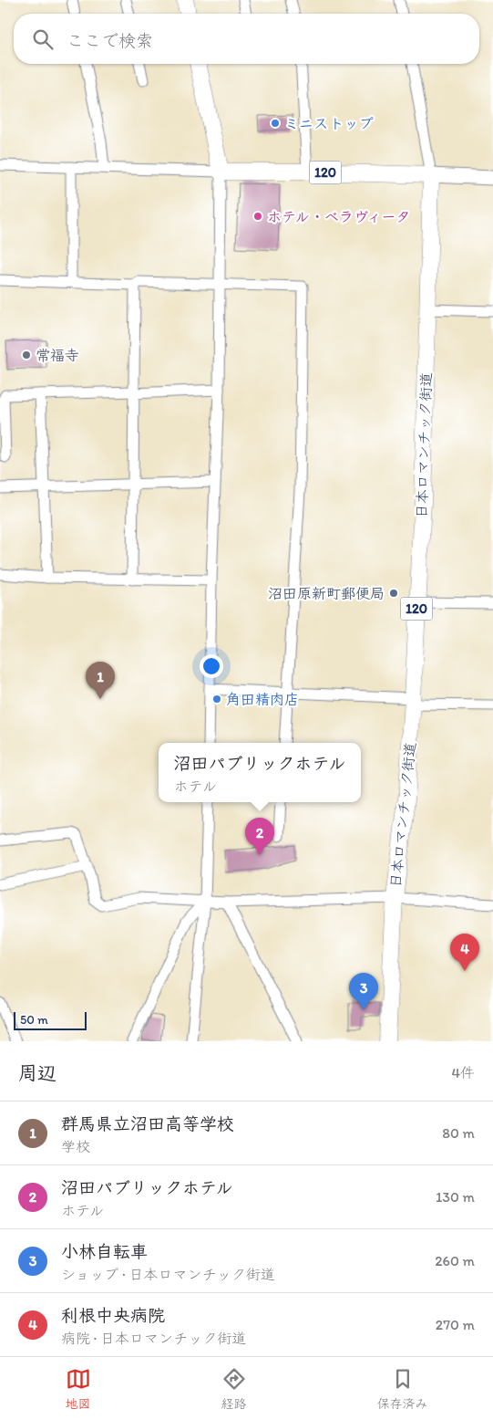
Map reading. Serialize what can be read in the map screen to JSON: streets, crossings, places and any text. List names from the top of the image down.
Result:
{
  "streets": {
    "highway": ["120", "日本ロマンチック街道"]
  },
  "crossings": [
    ["120", "日本ロマンチック街道"]
  ],
  "places": [
    "ミニストップ",
    "ホテル・ベラヴィータ",
    "常福寺",
    "沼田原新町郵便局",
    "角田精肉店"
  ],
  "scale_bar": "50 m",
  "page": {
    "search": "ここで検索",
    "pins": [
      "1",
      "2",
      "4",
      "3"
    ],
    "popup": ["沼田パブリックホテル", "ホテル"],
    "scale": "50 m",
    "heading": ["周辺", "4件"],
    "list": [
      {
        "mark": "1",
        "name": "群馬県立沼田高等学校",
        "note": "学校",
        "value": "80 m"
      },
      {
        "mark": "2",
        "name": "沼田パブリックホテル",
        "note": "ホテル",
        "value": "130 m"
      },
      {
        "mark": "3",
        "name": "小林自転車",
        "note": "ショップ · 日本ロマンチック街道",
        "value": "260 m"
      },
      {
        "mark": "4",
        "name": "利根中央病院",
        "note": "病院 · 日本ロマンチック街道",
        "value": "270 m"
      }
    ],
    "nav": ["地図", "経路", "保存済み"]
  }
}
